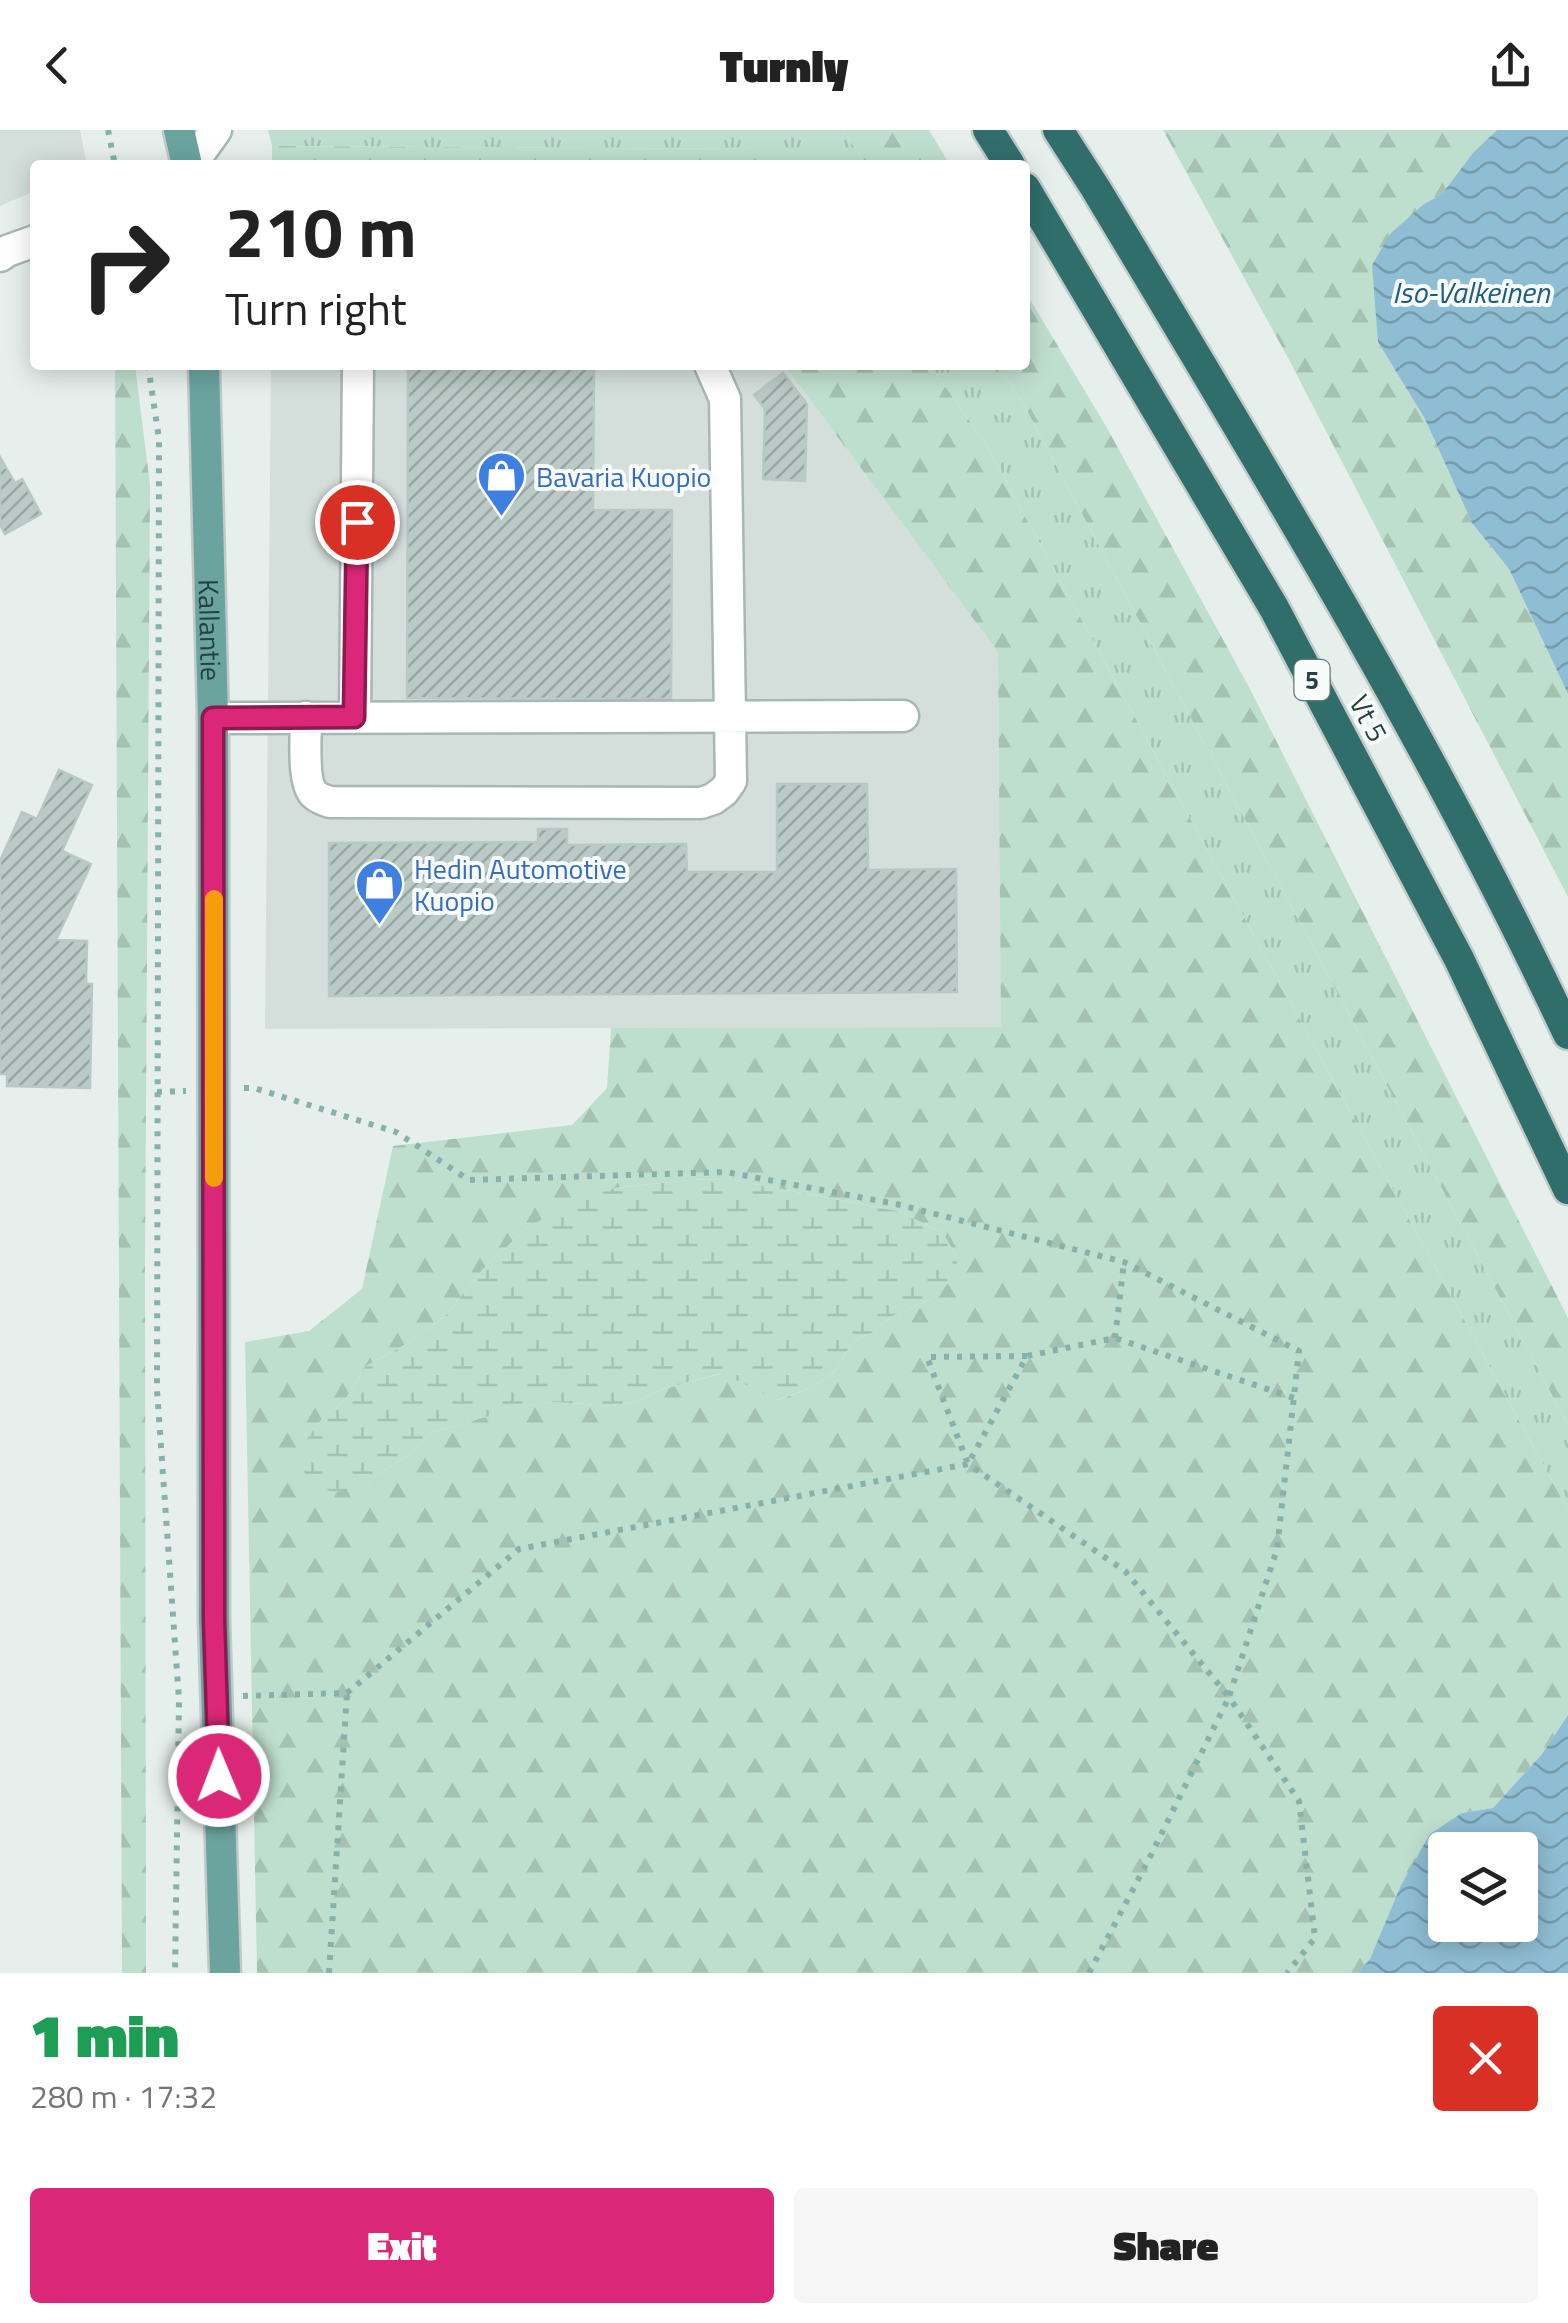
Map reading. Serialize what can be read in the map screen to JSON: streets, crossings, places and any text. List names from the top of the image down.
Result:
{
  "streets": {
    "highway": ["5", "Vt 5"],
    "main road": ["Kallantie"]
  },
  "water": ["Iso-Valkeinen"],
  "places": {
    "shop": ["Bavaria Kuopio", "Hedin Automotive Kuopio"]
  },
  "page": {
    "header": "Turnly",
    "turn": ["210 m", "Turn right"],
    "heading": ["1 min", "280 m · 17:32"],
    "buttons": ["Exit", "Share"]
  }
}
